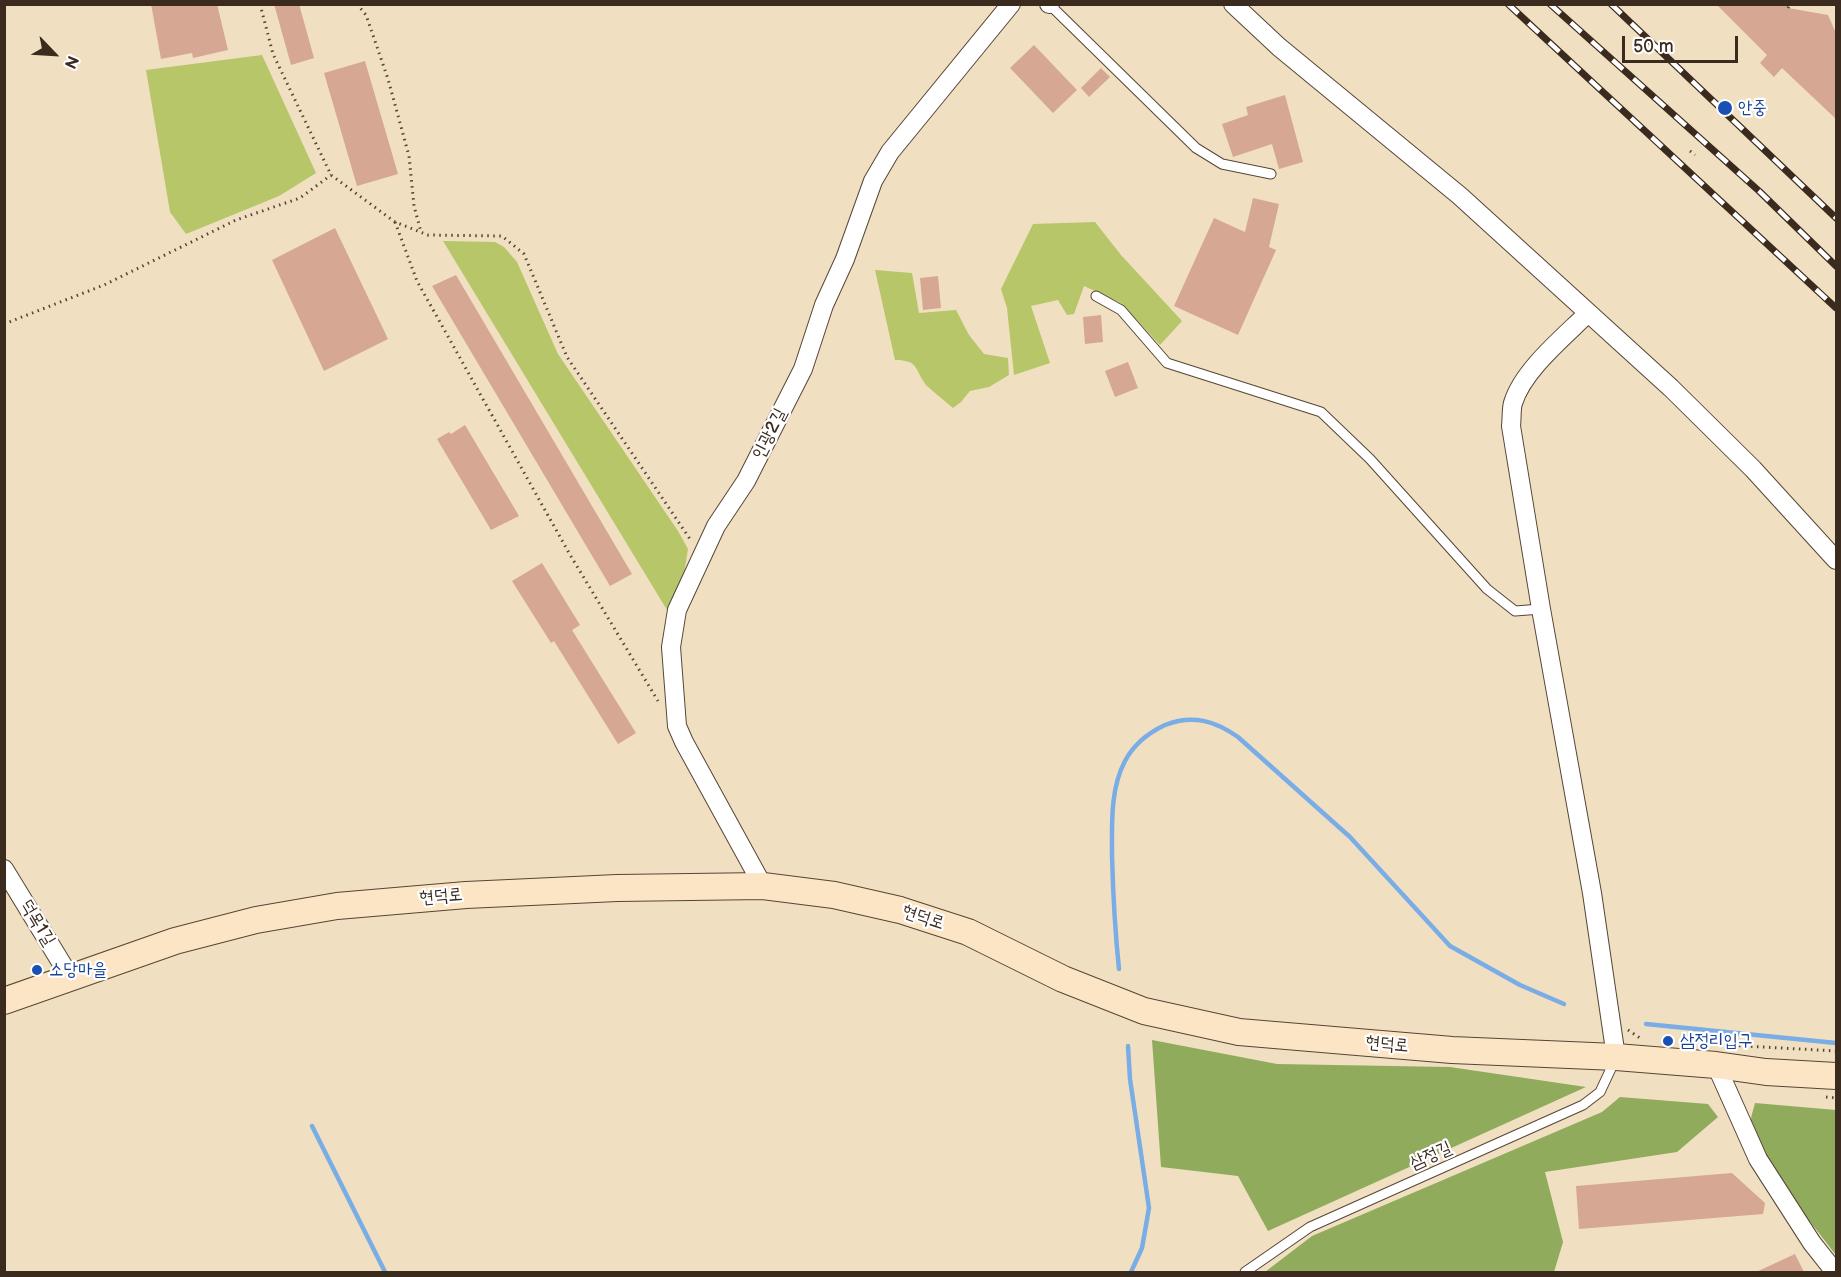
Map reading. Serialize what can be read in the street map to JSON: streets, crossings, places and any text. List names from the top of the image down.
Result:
{
  "streets": {
    "main road": ["현덕로"],
    "street": ["인광2길", "덕목1길"],
    "lane": ["삼정길"]
  },
  "crossings": [
    ["인광2길", "현덕로"],
    ["현덕로", "덕목1길"],
    ["현덕로", "삼정길"]
  ],
  "places": ["안중", "소당마을", "삼정리입구"],
  "scale_bar": "50 m",
  "north": "bottom right"
}
